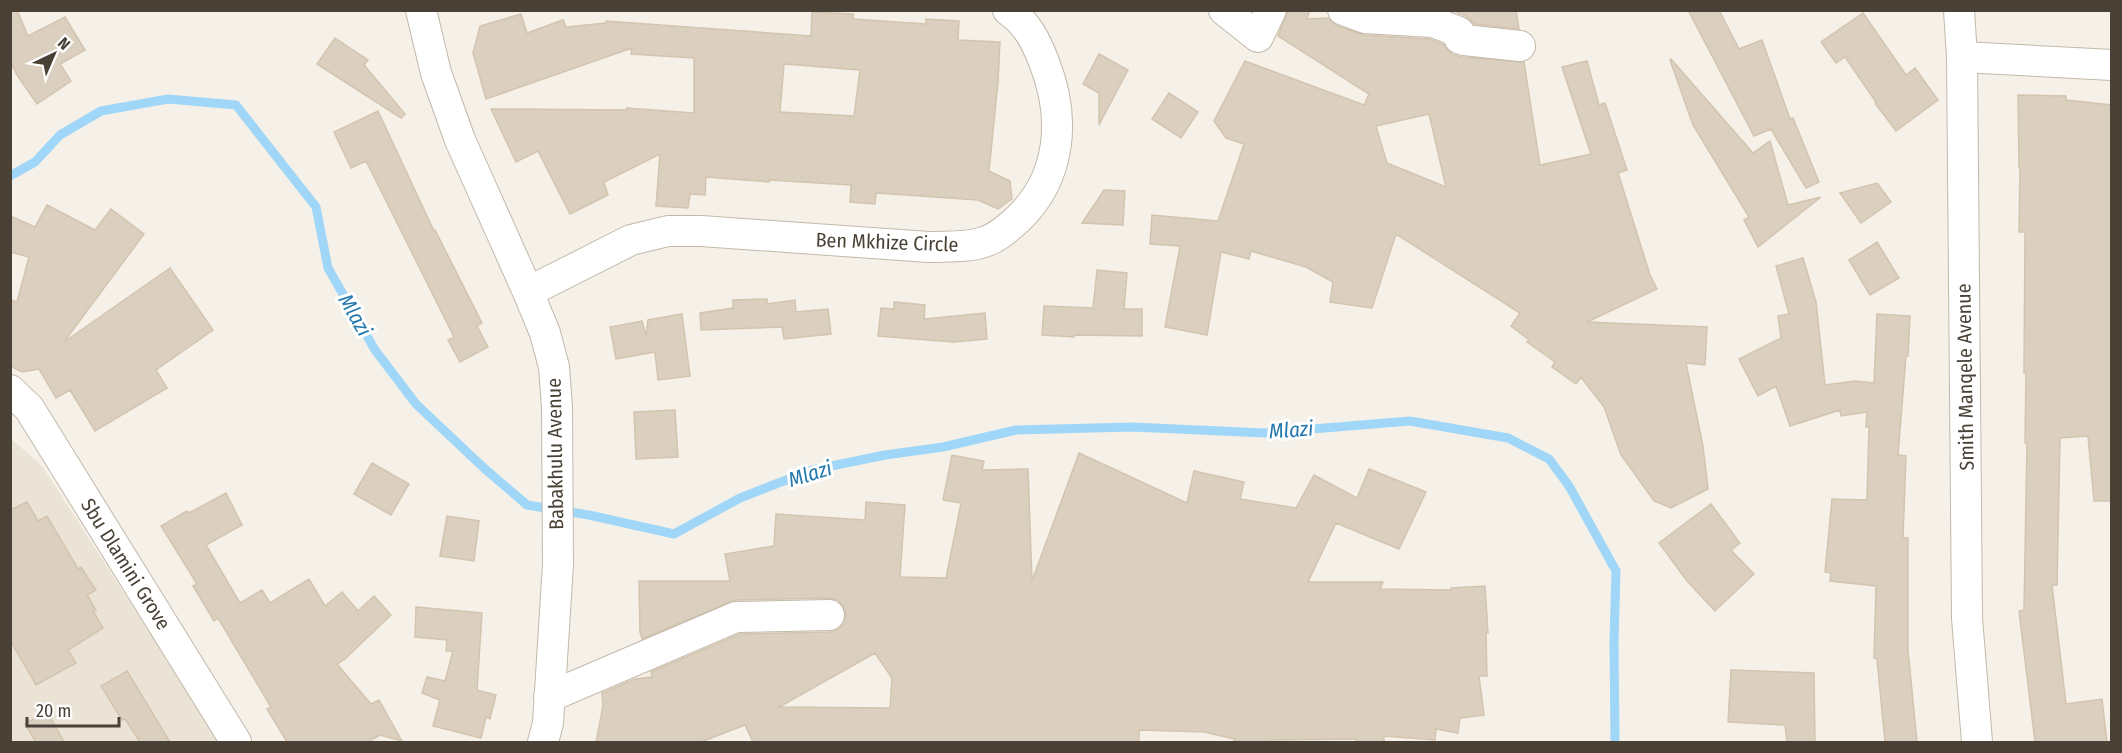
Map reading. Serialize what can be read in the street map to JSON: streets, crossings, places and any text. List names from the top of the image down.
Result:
{
  "streets": {
    "street": [
      "Ben Mkhize Circle",
      "Smith Manqele Avenue",
      "Babakhulu Avenue",
      "Sbu Dlamini Grove"
    ]
  },
  "crossings": [
    ["Ben Mkhize Circle", "Babakhulu Avenue"]
  ],
  "water": ["Mlazi"],
  "scale_bar": "20 m",
  "north": "top right"
}
